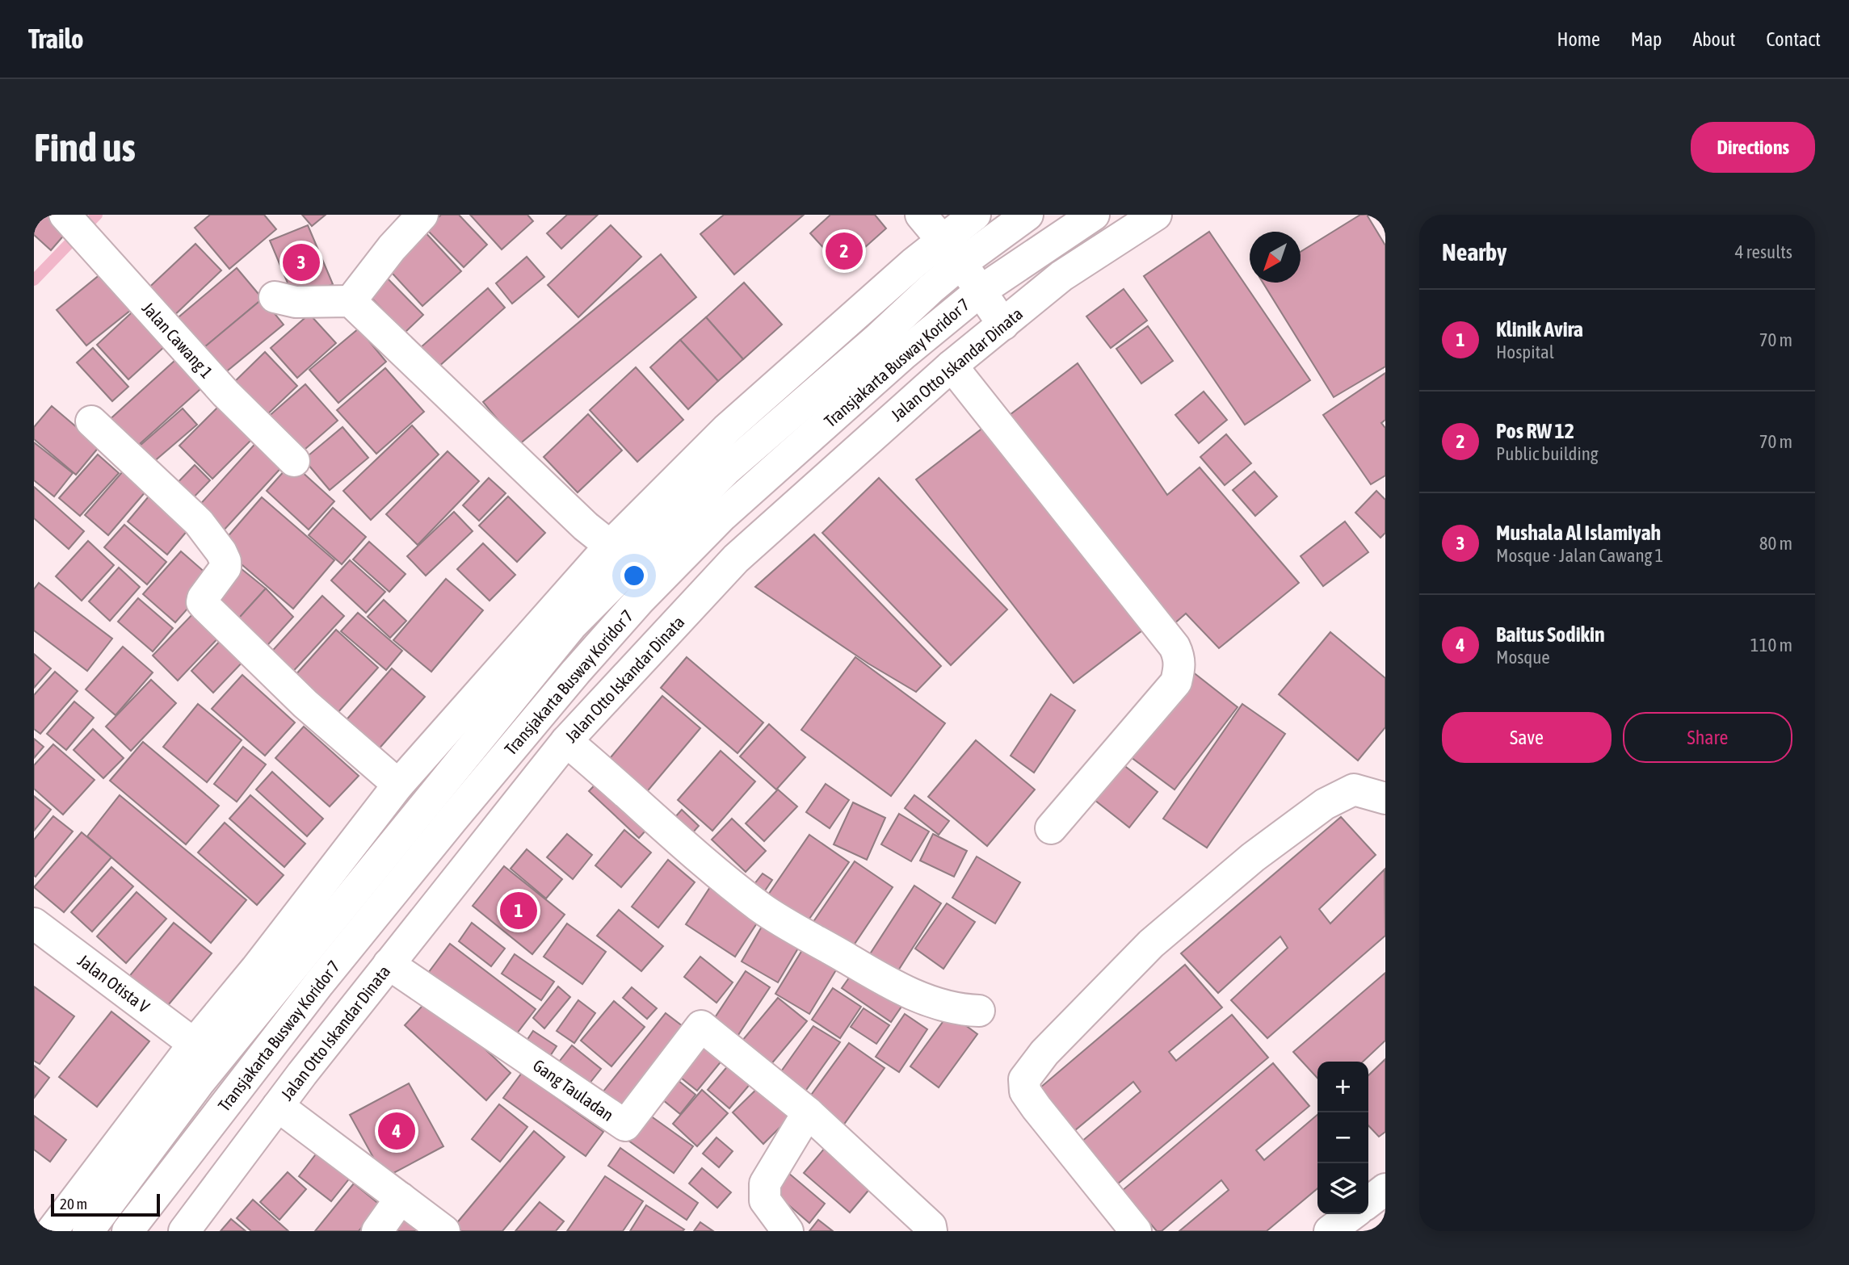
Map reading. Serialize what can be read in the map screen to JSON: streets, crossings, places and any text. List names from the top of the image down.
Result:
{
  "streets": {
    "street": [
      "Jalan Cawang 1",
      "Transjakarta Busway Koridor 7",
      "Jalan Otto Iskandar Dinata",
      "Jalan Otista V",
      "Gang Tauladan"
    ]
  },
  "crossings": [
    ["Jalan Otto Iskandar Dinata", "Gang Tauladan"]
  ],
  "scale_bar": "20 m",
  "north": "bottom left",
  "page": {
    "header": "Trailo",
    "nav": [
      "Home",
      "Map",
      "About",
      "Contact"
    ],
    "buttons": [
      "Directions",
      ["Save", "Share"]
    ],
    "title": "Find us",
    "heading": ["Nearby", "4 results"],
    "pins": [
      "2",
      "3",
      "1",
      "4"
    ],
    "list": [
      {
        "mark": "1",
        "name": "Klinik Avira",
        "note": "Hospital",
        "value": "70 m"
      },
      {
        "mark": "2",
        "name": "Pos RW 12",
        "note": "Public building",
        "value": "70 m"
      },
      {
        "mark": "3",
        "name": "Mushala Al Islamiyah",
        "note": "Mosque · Jalan Cawang 1",
        "value": "80 m"
      },
      {
        "mark": "4",
        "name": "Baitus Sodikin",
        "note": "Mosque",
        "value": "110 m"
      }
    ],
    "map_buttons": ["+", "−"],
    "scale": "20 m"
  }
}
